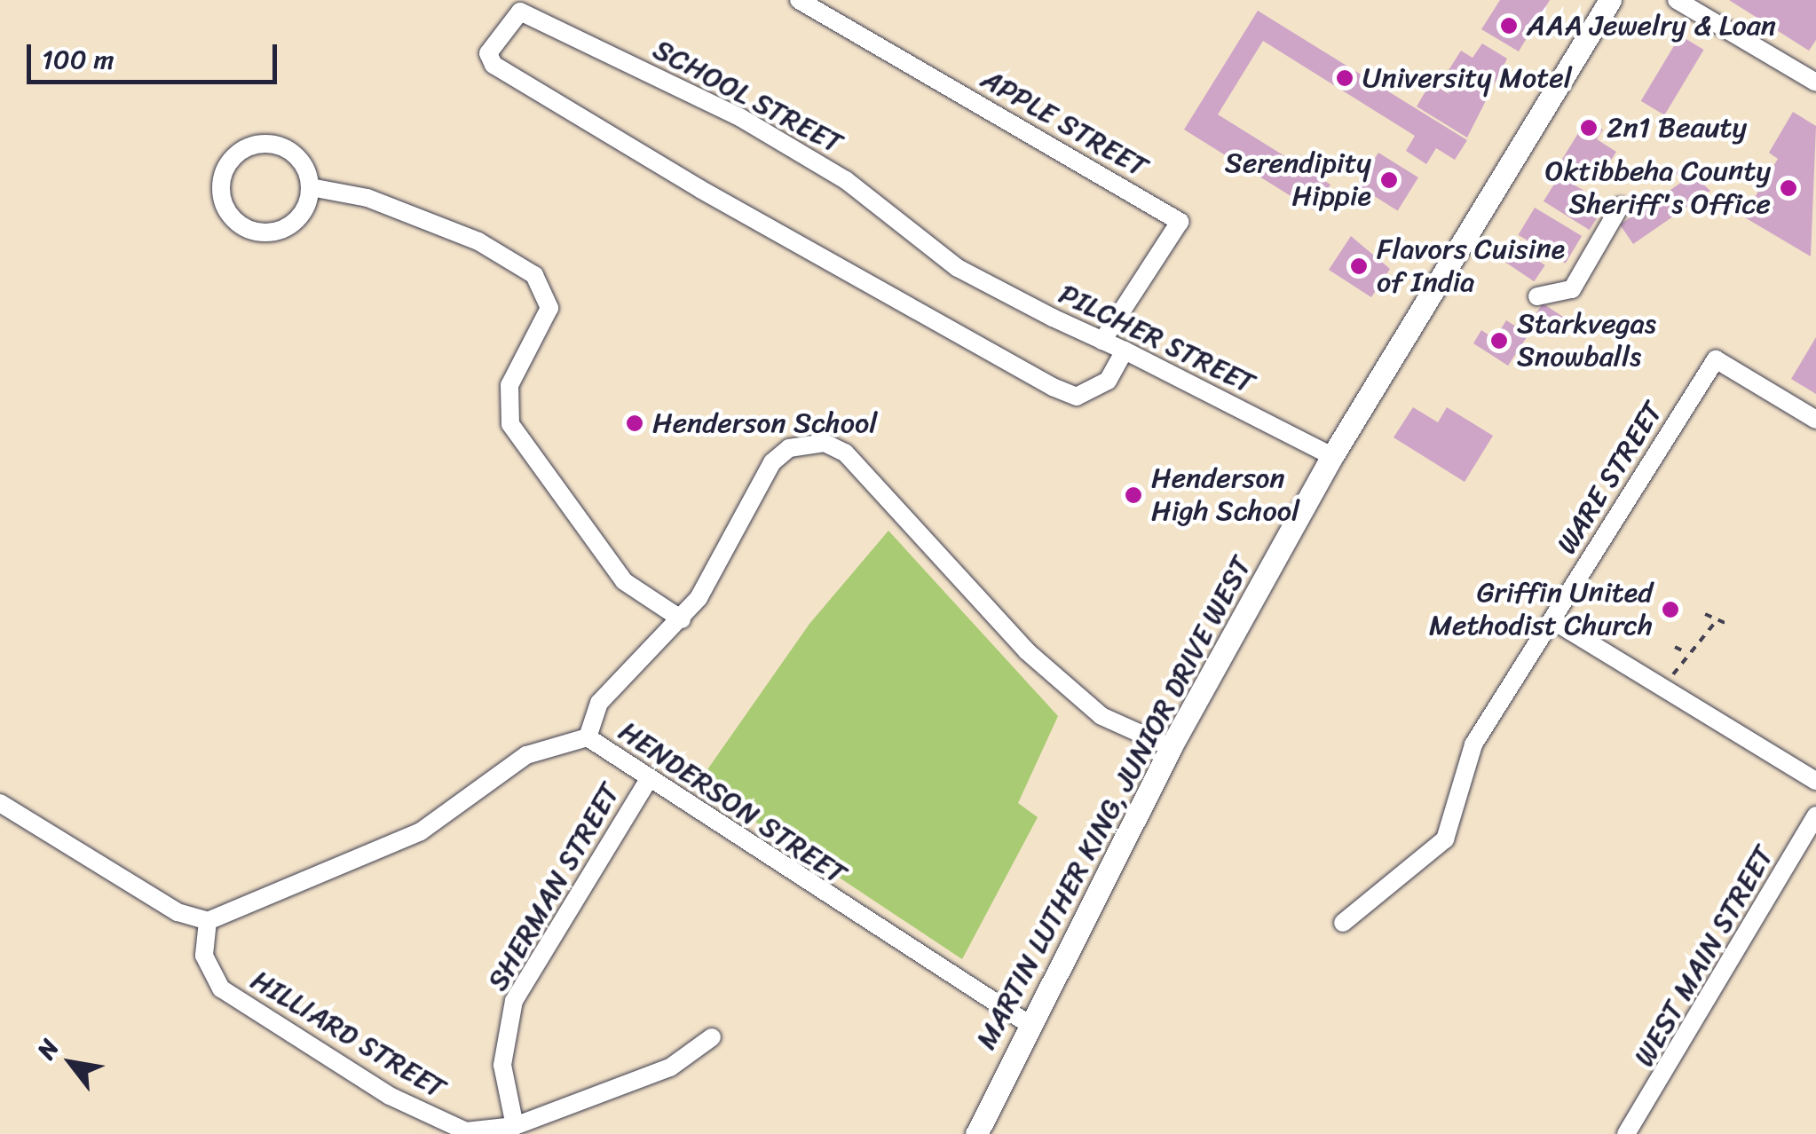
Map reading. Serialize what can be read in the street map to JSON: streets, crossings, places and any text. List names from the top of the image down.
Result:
{
  "streets": {
    "main road": ["MARTIN LUTHER KING, JUNIOR DRIVE WEST"],
    "street": [
      "SCHOOL STREET",
      "APPLE STREET",
      "PILCHER STREET",
      "WARE STREET",
      "HENDERSON STREET",
      "SHERMAN STREET",
      "WEST MAIN STREET",
      "HILLIARD STREET"
    ]
  },
  "crossings": [
    ["SCHOOL STREET", "PILCHER STREET"],
    ["APPLE STREET", "PILCHER STREET"],
    ["PILCHER STREET", "MARTIN LUTHER KING, JUNIOR DRIVE WEST"],
    ["HENDERSON STREET", "MARTIN LUTHER KING, JUNIOR DRIVE WEST"],
    ["HENDERSON STREET", "SHERMAN STREET"],
    ["HENDERSON STREET", "HILLIARD STREET"],
    ["SHERMAN STREET", "HILLIARD STREET"]
  ],
  "places": [
    "AAA Jewelry & Loan",
    "University Motel",
    "2n1 Beauty",
    "Serendipity Hippie",
    "Oktibbeha County Sheriff's Office",
    "Flavors Cuisine of India",
    "Starkvegas Snowballs",
    "Henderson School",
    "Henderson High School",
    "Griffin United Methodist Church"
  ],
  "scale_bar": "100 m",
  "north": "top left"
}
